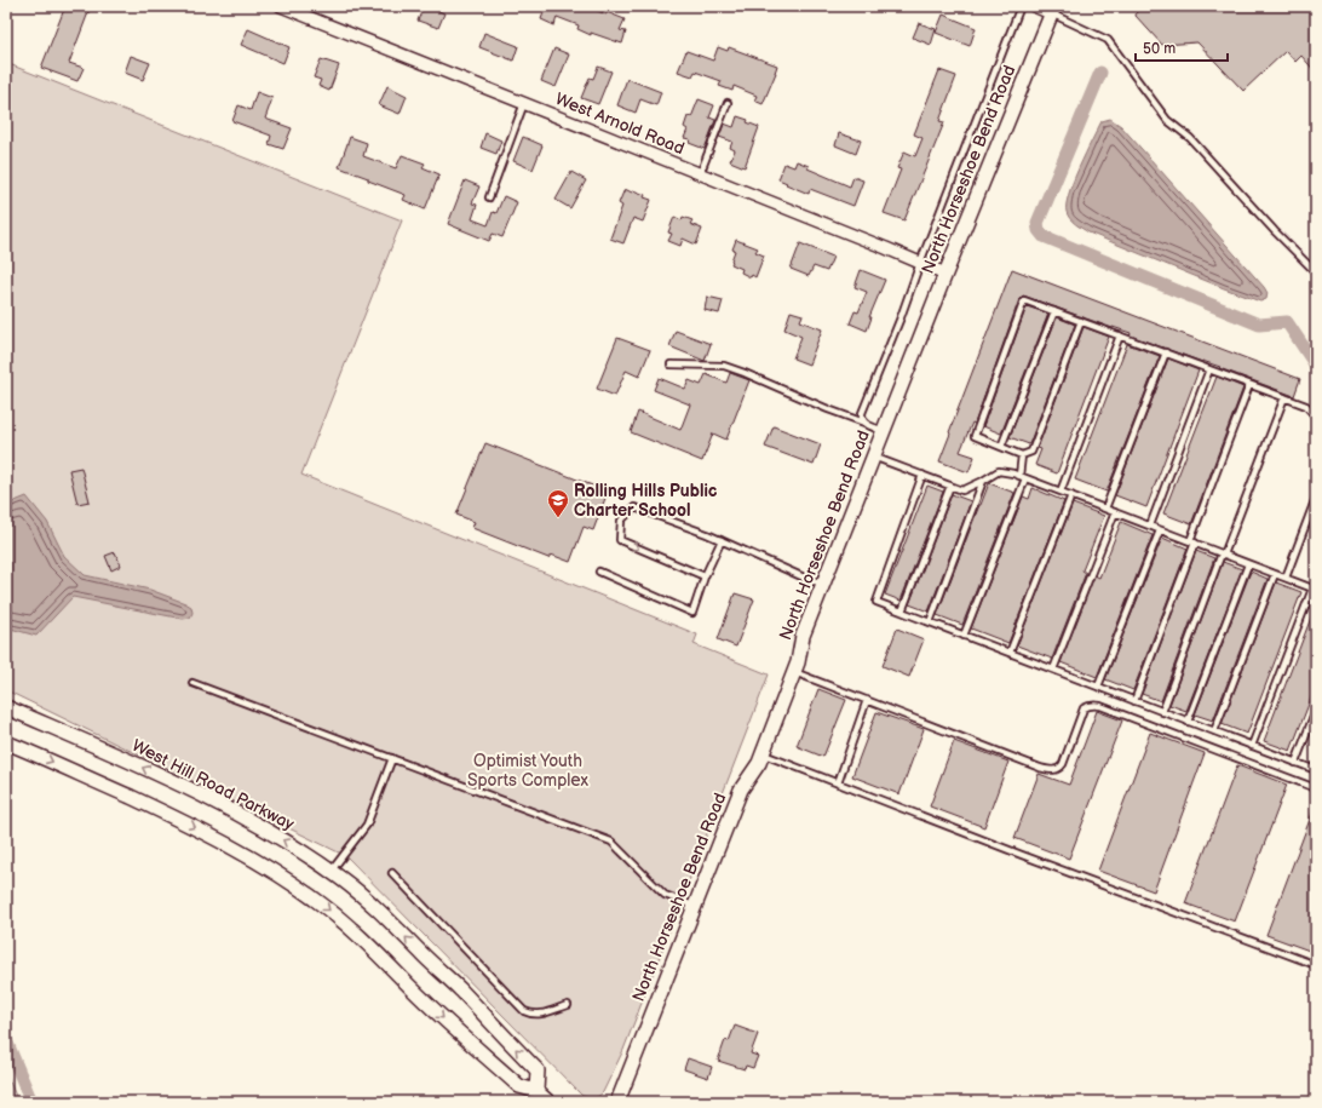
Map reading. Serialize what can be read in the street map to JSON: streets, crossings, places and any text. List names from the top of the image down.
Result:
{
  "streets": {
    "street": ["West Arnold Road", "North Horseshoe Bend Road", "West Hill Road Parkway"]
  },
  "crossings": [
    ["West Arnold Road", "North Horseshoe Bend Road"]
  ],
  "parks": ["Optimist Youth Sports Complex"],
  "places": {
    "school or university": ["Rolling Hills Public Charter School"]
  },
  "scale_bar": "50 m"
}
